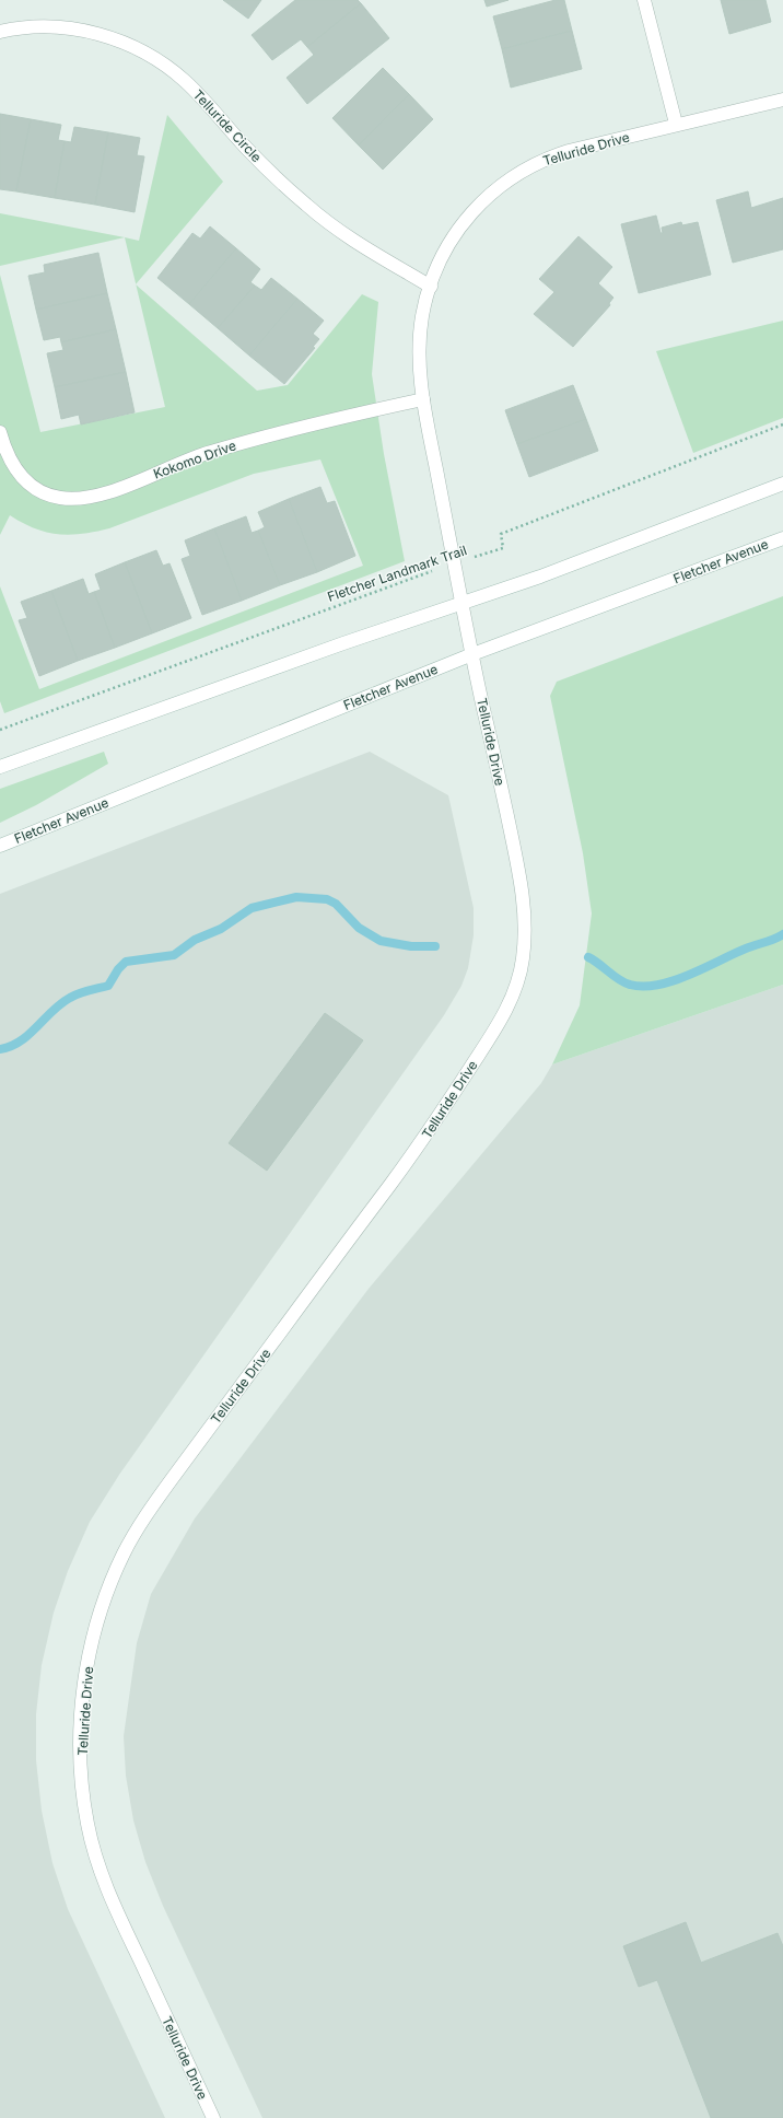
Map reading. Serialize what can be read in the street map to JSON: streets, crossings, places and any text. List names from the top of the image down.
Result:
{
  "streets": {
    "street": [
      "Telluride Circle",
      "Telluride Drive",
      "Kokomo Drive",
      "Fletcher Avenue"
    ],
    "path": ["Fletcher Landmark Trail"]
  },
  "crossings": [
    ["Telluride Circle", "Telluride Drive"],
    ["Telluride Drive", "Kokomo Drive"],
    ["Telluride Drive", "Fletcher Avenue"],
    ["Telluride Drive", "Fletcher Landmark Trail"]
  ]
}
